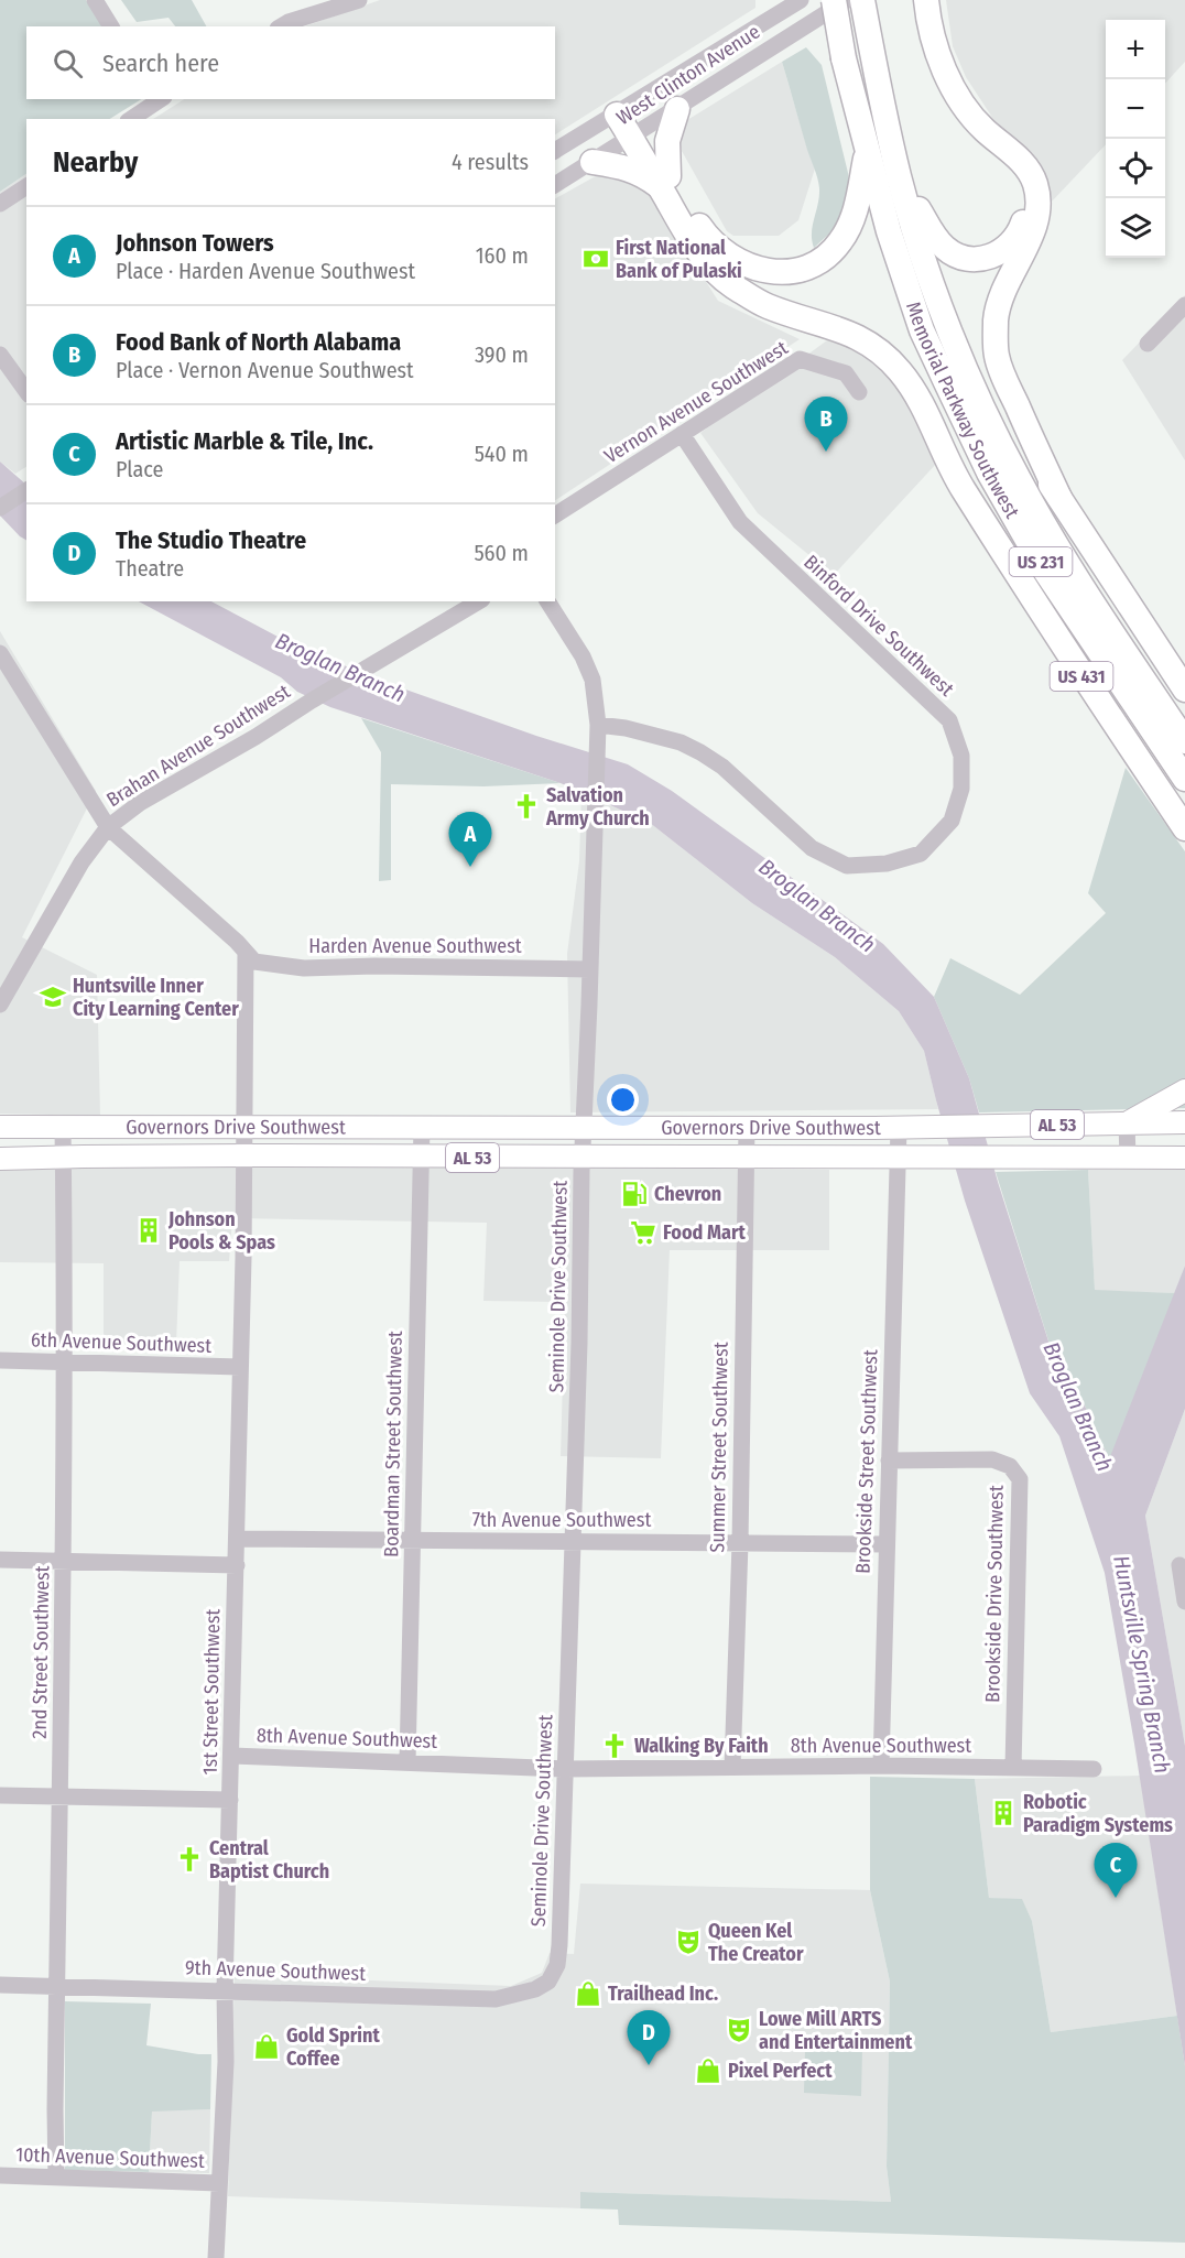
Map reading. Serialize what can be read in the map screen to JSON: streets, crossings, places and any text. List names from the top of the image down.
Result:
{
  "streets": {
    "highway": ["Memorial Parkway Southwest", "US 231", "US 431"],
    "main road": ["AL 53", "Governors Drive Southwest"],
    "street": [
      "West Clinton Avenue",
      "Vernon Avenue Southwest",
      "Binford Drive Southwest",
      "Brahan Avenue Southwest",
      "Harden Avenue Southwest",
      "Seminole Drive Southwest",
      "6th Avenue Southwest",
      "Boardman Street Southwest",
      "Summer Street Southwest",
      "Brookside Street Southwest",
      "7th Avenue Southwest",
      "Brookside Drive Southwest",
      "2nd Street Southwest",
      "1st Street Southwest",
      "8th Avenue Southwest",
      "9th Avenue Southwest",
      "10th Avenue Southwest"
    ]
  },
  "crossings": [
    ["Vernon Avenue Southwest", "Binford Drive Southwest"],
    ["Memorial Parkway Southwest", "US 431"],
    ["Binford Drive Southwest", "Seminole Drive Southwest"],
    ["Brahan Avenue Southwest", "Harden Avenue Southwest"],
    ["Harden Avenue Southwest", "Seminole Drive Southwest"],
    ["Harden Avenue Southwest", "1st Street Southwest"],
    ["Governors Drive Southwest", "Seminole Drive Southwest"],
    ["Governors Drive Southwest", "Boardman Street Southwest"],
    ["Governors Drive Southwest", "Summer Street Southwest"],
    ["Governors Drive Southwest", "Brookside Street Southwest"],
    ["Governors Drive Southwest", "2nd Street Southwest"],
    ["Governors Drive Southwest", "1st Street Southwest"],
    ["Seminole Drive Southwest", "7th Avenue Southwest"],
    ["Seminole Drive Southwest", "8th Avenue Southwest"],
    ["Seminole Drive Southwest", "9th Avenue Southwest"],
    ["6th Avenue Southwest", "2nd Street Southwest"],
    ["6th Avenue Southwest", "1st Street Southwest"],
    ["Boardman Street Southwest", "7th Avenue Southwest"],
    ["Boardman Street Southwest", "8th Avenue Southwest"],
    ["Summer Street Southwest", "7th Avenue Southwest"],
    ["Summer Street Southwest", "8th Avenue Southwest"],
    ["Brookside Street Southwest", "7th Avenue Southwest"],
    ["Brookside Street Southwest", "Brookside Drive Southwest"],
    ["Brookside Street Southwest", "8th Avenue Southwest"],
    ["7th Avenue Southwest", "1st Street Southwest"],
    ["Brookside Drive Southwest", "8th Avenue Southwest"],
    ["2nd Street Southwest", "9th Avenue Southwest"],
    ["2nd Street Southwest", "10th Avenue Southwest"],
    ["1st Street Southwest", "8th Avenue Southwest"],
    ["1st Street Southwest", "9th Avenue Southwest"],
    ["1st Street Southwest", "10th Avenue Southwest"]
  ],
  "water": ["Broglan Branch", "Huntsville Spring Branch"],
  "places": {
    "bank": ["First National Bank of Pulaski"],
    "church": ["Salvation Army Church", "Walking By Faith", "Central Baptist Church"],
    "school or university": ["Huntsville Inner City Learning Center"],
    "fuel station": ["Chevron"],
    "building": ["Johnson Pools & Spas", "Robotic Paradigm Systems"],
    "supermarket": ["Food Mart"],
    "theatre": ["Queen Kel The Creator", "Lowe Mill ARTS and Entertainment"],
    "shop": ["Trailhead Inc.", "Gold Sprint Coffee", "Pixel Perfect"]
  },
  "page": {
    "map_buttons": ["+", "−"],
    "search": "Search here",
    "heading": ["Nearby", "4 results"],
    "list": [
      {
        "mark": "A",
        "name": "Johnson Towers",
        "note": "Place · Harden Avenue Southwest",
        "value": "160 m"
      },
      {
        "mark": "B",
        "name": "Food Bank of North Alabama",
        "note": "Place · Vernon Avenue Southwest",
        "value": "390 m"
      },
      {
        "mark": "C",
        "name": "Artistic Marble & Tile, Inc.",
        "note": "Place",
        "value": "540 m"
      },
      {
        "mark": "D",
        "name": "The Studio Theatre",
        "note": "Theatre",
        "value": "560 m"
      }
    ],
    "pins": [
      "B",
      "A",
      "C",
      "D"
    ]
  }
}
